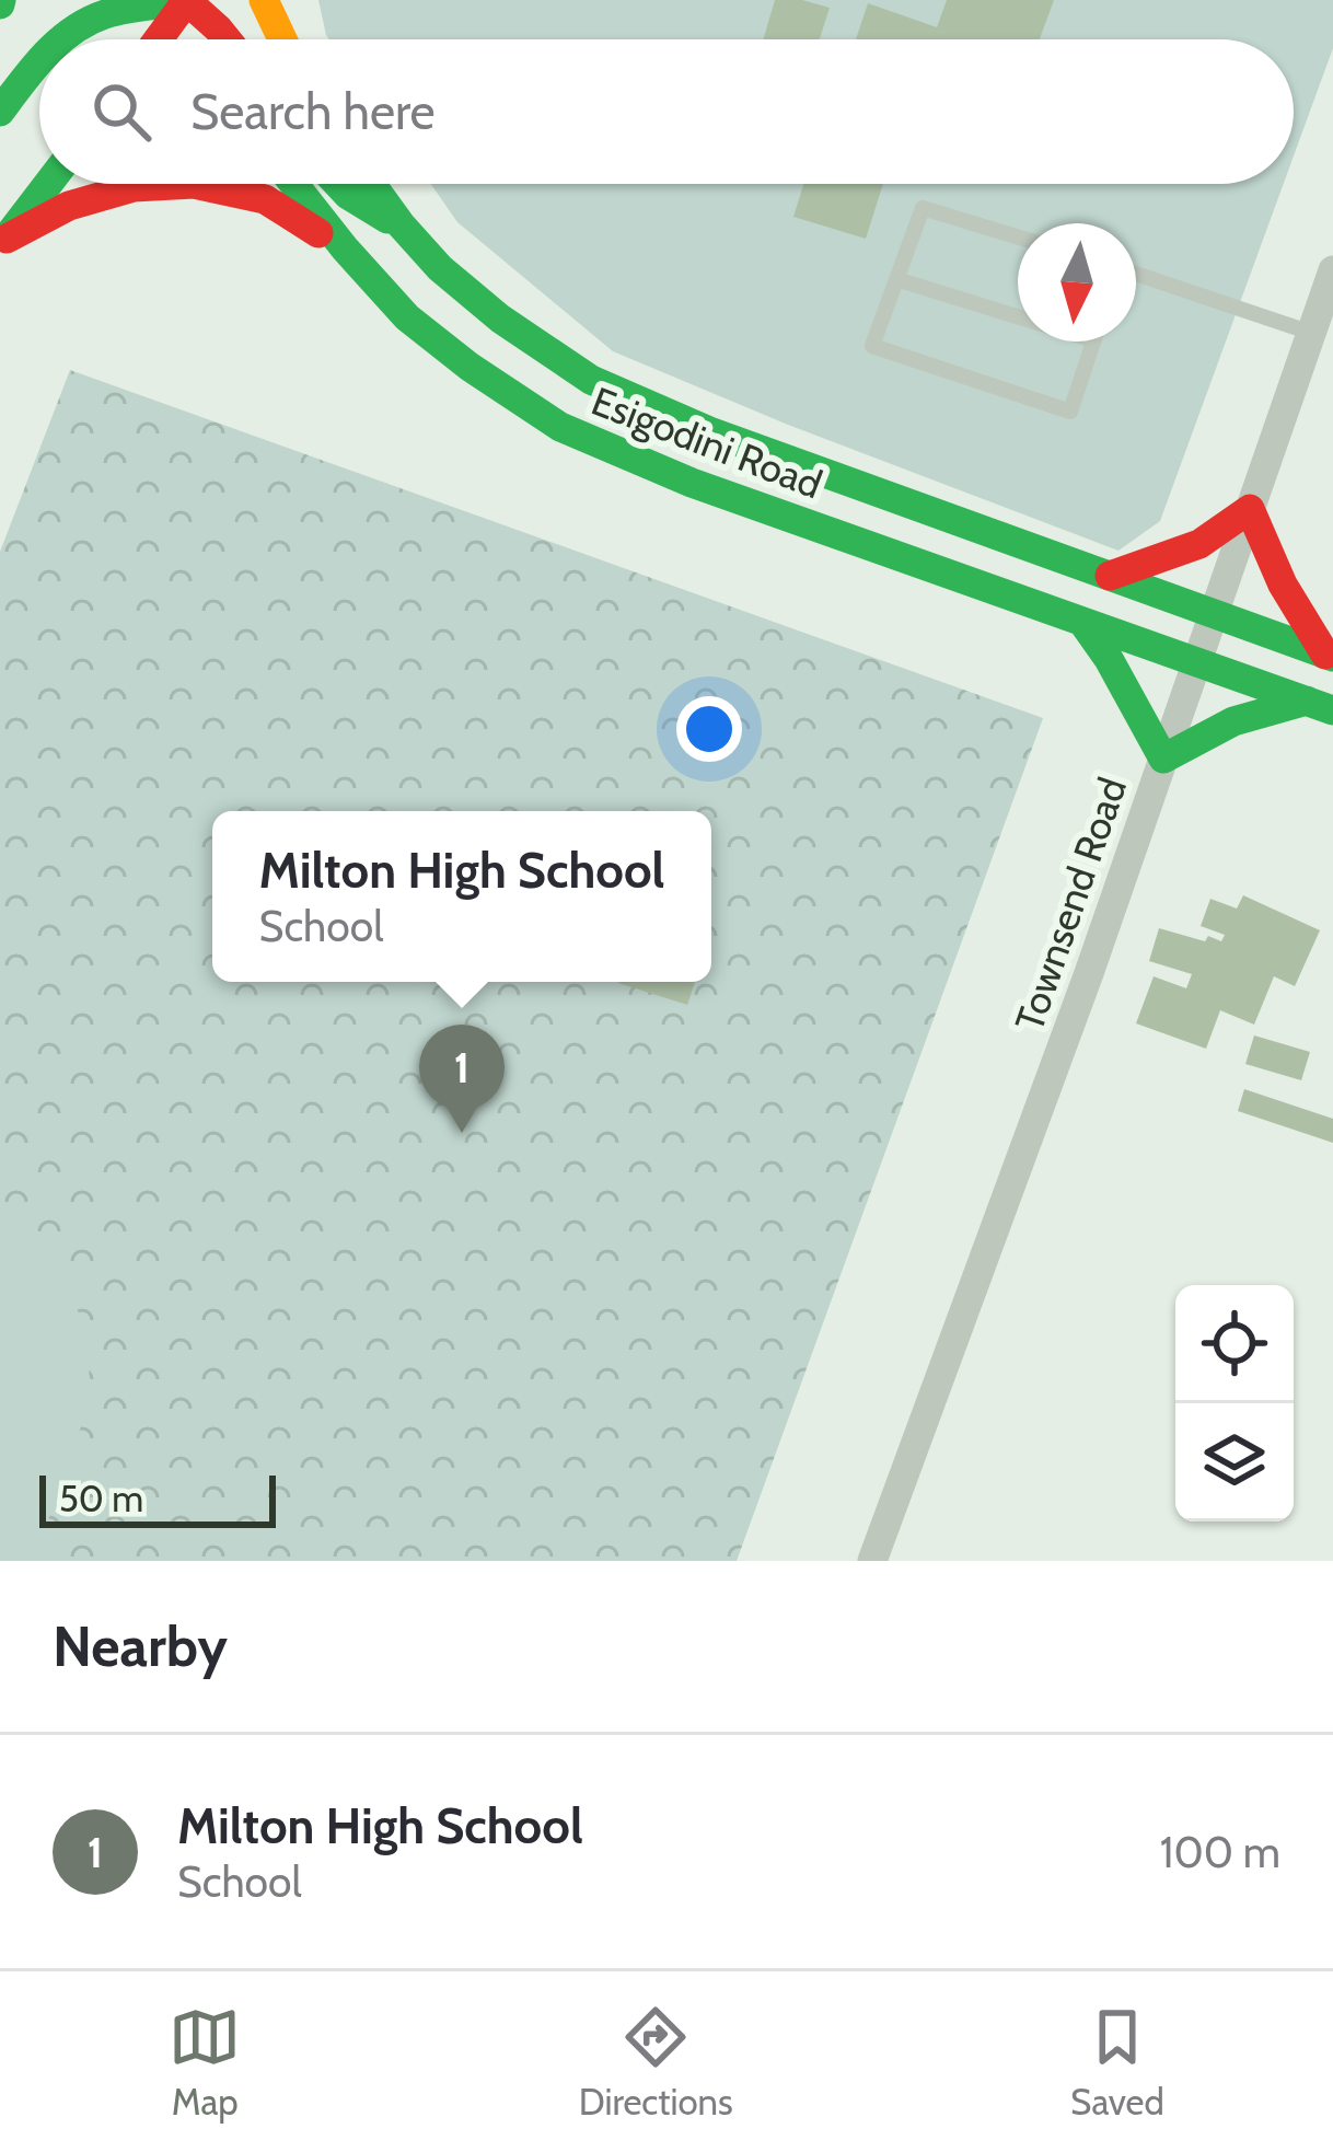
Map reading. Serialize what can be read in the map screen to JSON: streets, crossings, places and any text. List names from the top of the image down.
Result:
{
  "streets": {
    "main road": ["Esigodini Road"],
    "street": ["Townsend Road"]
  },
  "crossings": [
    ["Esigodini Road", "Townsend Road"]
  ],
  "scale_bar": "50 m",
  "north": "bottom",
  "page": {
    "search": "Search here",
    "popup": ["Milton High School", "School"],
    "pins": "1",
    "scale": "50 m",
    "heading": "Nearby",
    "list": [
      {
        "mark": "1",
        "name": "Milton High School",
        "note": "School",
        "value": "100 m"
      }
    ],
    "nav": ["Map", "Directions", "Saved"]
  }
}
